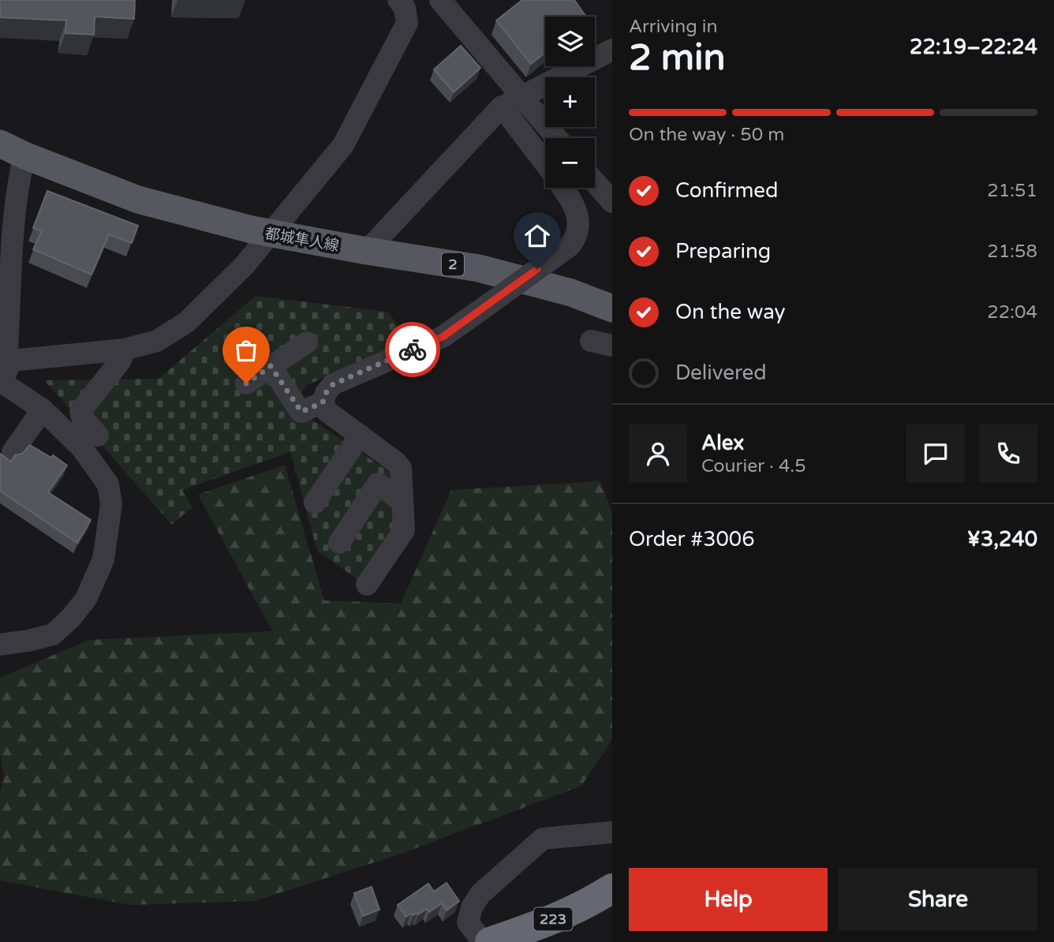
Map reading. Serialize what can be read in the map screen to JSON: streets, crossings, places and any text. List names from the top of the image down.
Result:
{
  "streets": {
    "highway": ["223"],
    "main road": ["都城隼人線", "2"]
  },
  "page": {
    "heading": ["2 min", "Arriving in", "22:19–22:24"],
    "panel": [
      "Alex",
      "Courier · 4.5",
      "Order #3006",
      "¥3,240"
    ],
    "map_buttons": ["+", "−"],
    "bar": "On the way · 50 m",
    "list": [
      ["Confirmed", "21:51"],
      ["Preparing", "21:58"],
      ["On the way", "22:04"],
      "Delivered"
    ],
    "buttons": ["Help", "Share"]
  }
}
